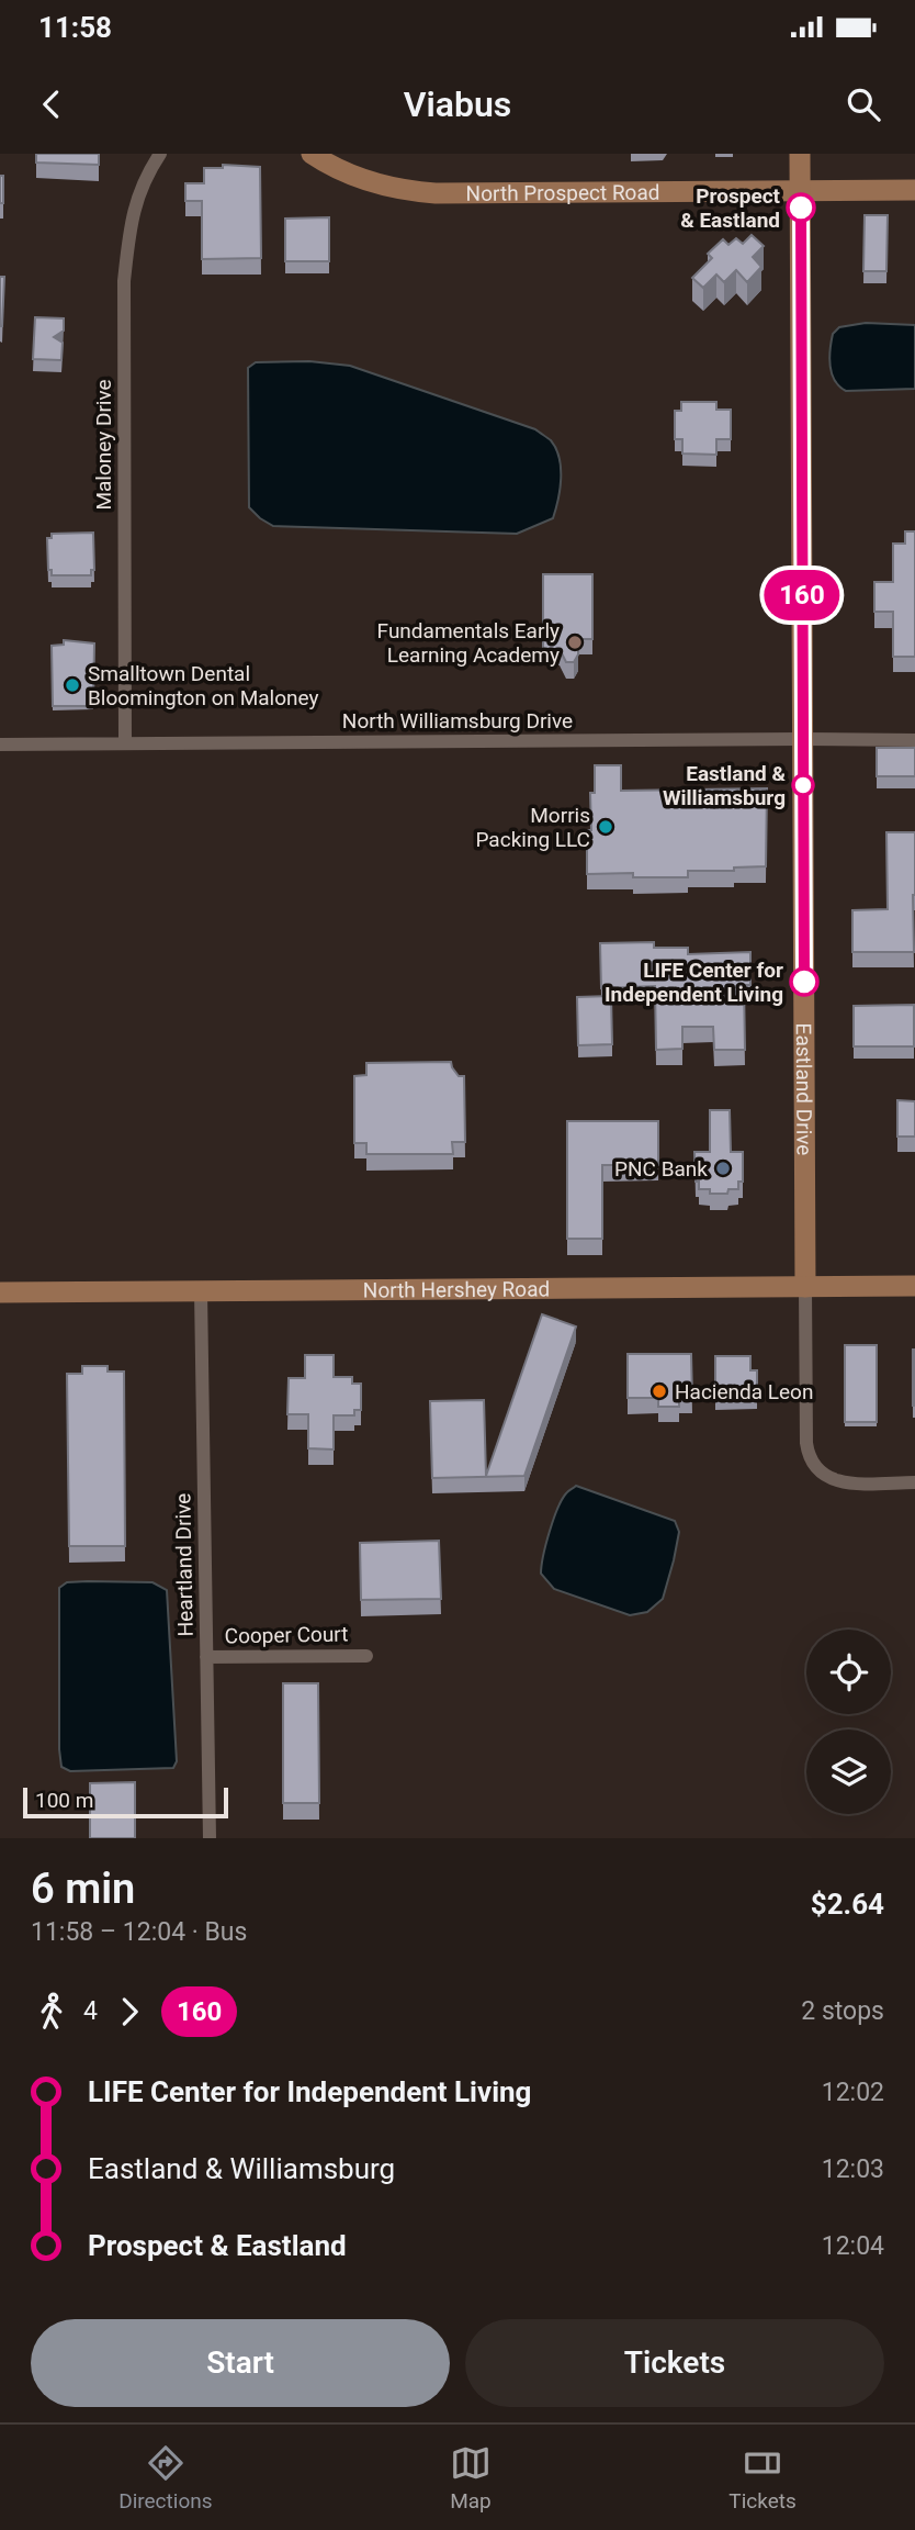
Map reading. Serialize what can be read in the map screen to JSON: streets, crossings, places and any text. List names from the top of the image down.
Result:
{
  "streets": {
    "main road": ["North Prospect Road", "Eastland Drive", "North Hershey Road"],
    "street": [
      "Maloney Drive",
      "North Williamsburg Drive",
      "Heartland Drive",
      "Cooper Court"
    ]
  },
  "crossings": [
    ["North Prospect Road", "Eastland Drive"],
    ["Maloney Drive", "North Williamsburg Drive"],
    ["North Williamsburg Drive", "Eastland Drive"],
    ["Eastland Drive", "North Hershey Road"],
    ["North Hershey Road", "Heartland Drive"],
    ["Heartland Drive", "Cooper Court"]
  ],
  "places": [
    "Prospect & Eastland",
    "Fundamentals Early Learning Academy",
    "Smalltown Dental Bloomington on Maloney",
    "Eastland & Williamsburg",
    "Morris Packing LLC",
    "LIFE Center for Independent Living",
    "PNC Bank",
    "Hacienda Leon"
  ],
  "lines": ["bus line 160"],
  "scale_bar": "100 m",
  "page": {
    "status": "11:58",
    "header": "Viabus",
    "on_map": "160",
    "scale": "100 m",
    "heading": ["6 min", "11:58 – 12:04 · Bus", "$2.64"],
    "legs": ["4", "160", "2 stops"],
    "list": [
      {
        "name": "LIFE Center for Independent Living",
        "value": "12:02"
      },
      {
        "name": "Eastland & Williamsburg",
        "value": "12:03"
      },
      {
        "name": "Prospect & Eastland",
        "value": "12:04"
      }
    ],
    "buttons": ["Start", "Tickets"],
    "tabs": ["Directions", "Map", "Tickets"]
  }
}
